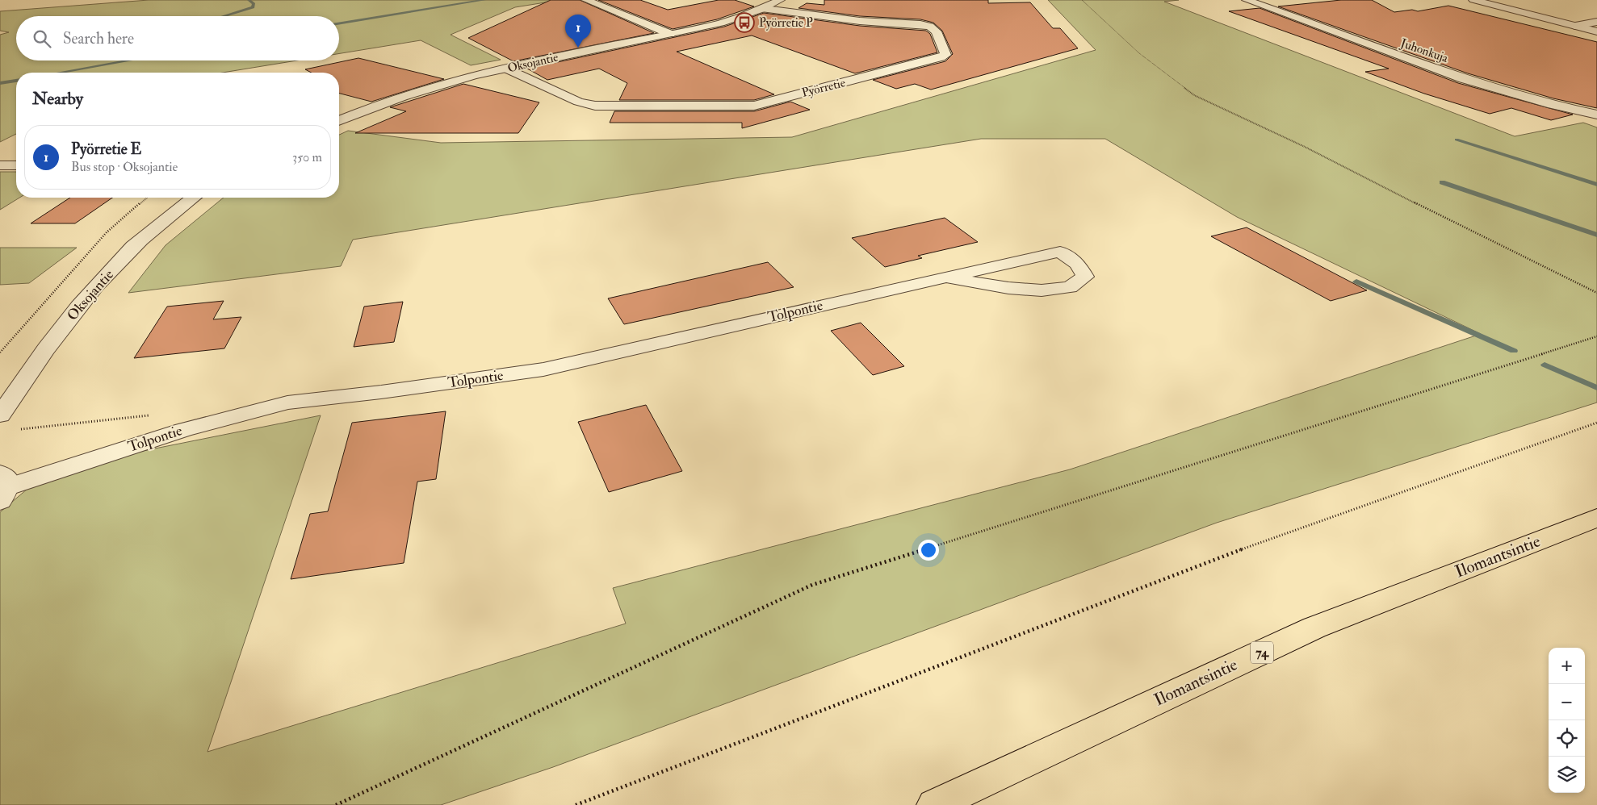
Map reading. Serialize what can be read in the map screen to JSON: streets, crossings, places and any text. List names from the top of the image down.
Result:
{
  "streets": {
    "main road": ["Ilomantsintie", "74"],
    "street": [
      "Juhonkuja",
      "Oksojantie",
      "Pyörretie",
      "Tolpontie"
    ]
  },
  "crossings": [
    ["Oksojantie", "Pyörretie"]
  ],
  "places": {
    "bus stop": ["Pyörretie P"]
  },
  "page": {
    "pins": "1",
    "search": "Search here",
    "heading": "Nearby",
    "list": [
      {
        "mark": "1",
        "name": "Pyörretie E",
        "note": "Bus stop · Oksojantie",
        "value": "350 m"
      }
    ],
    "map_buttons": ["+", "−"]
  }
}
